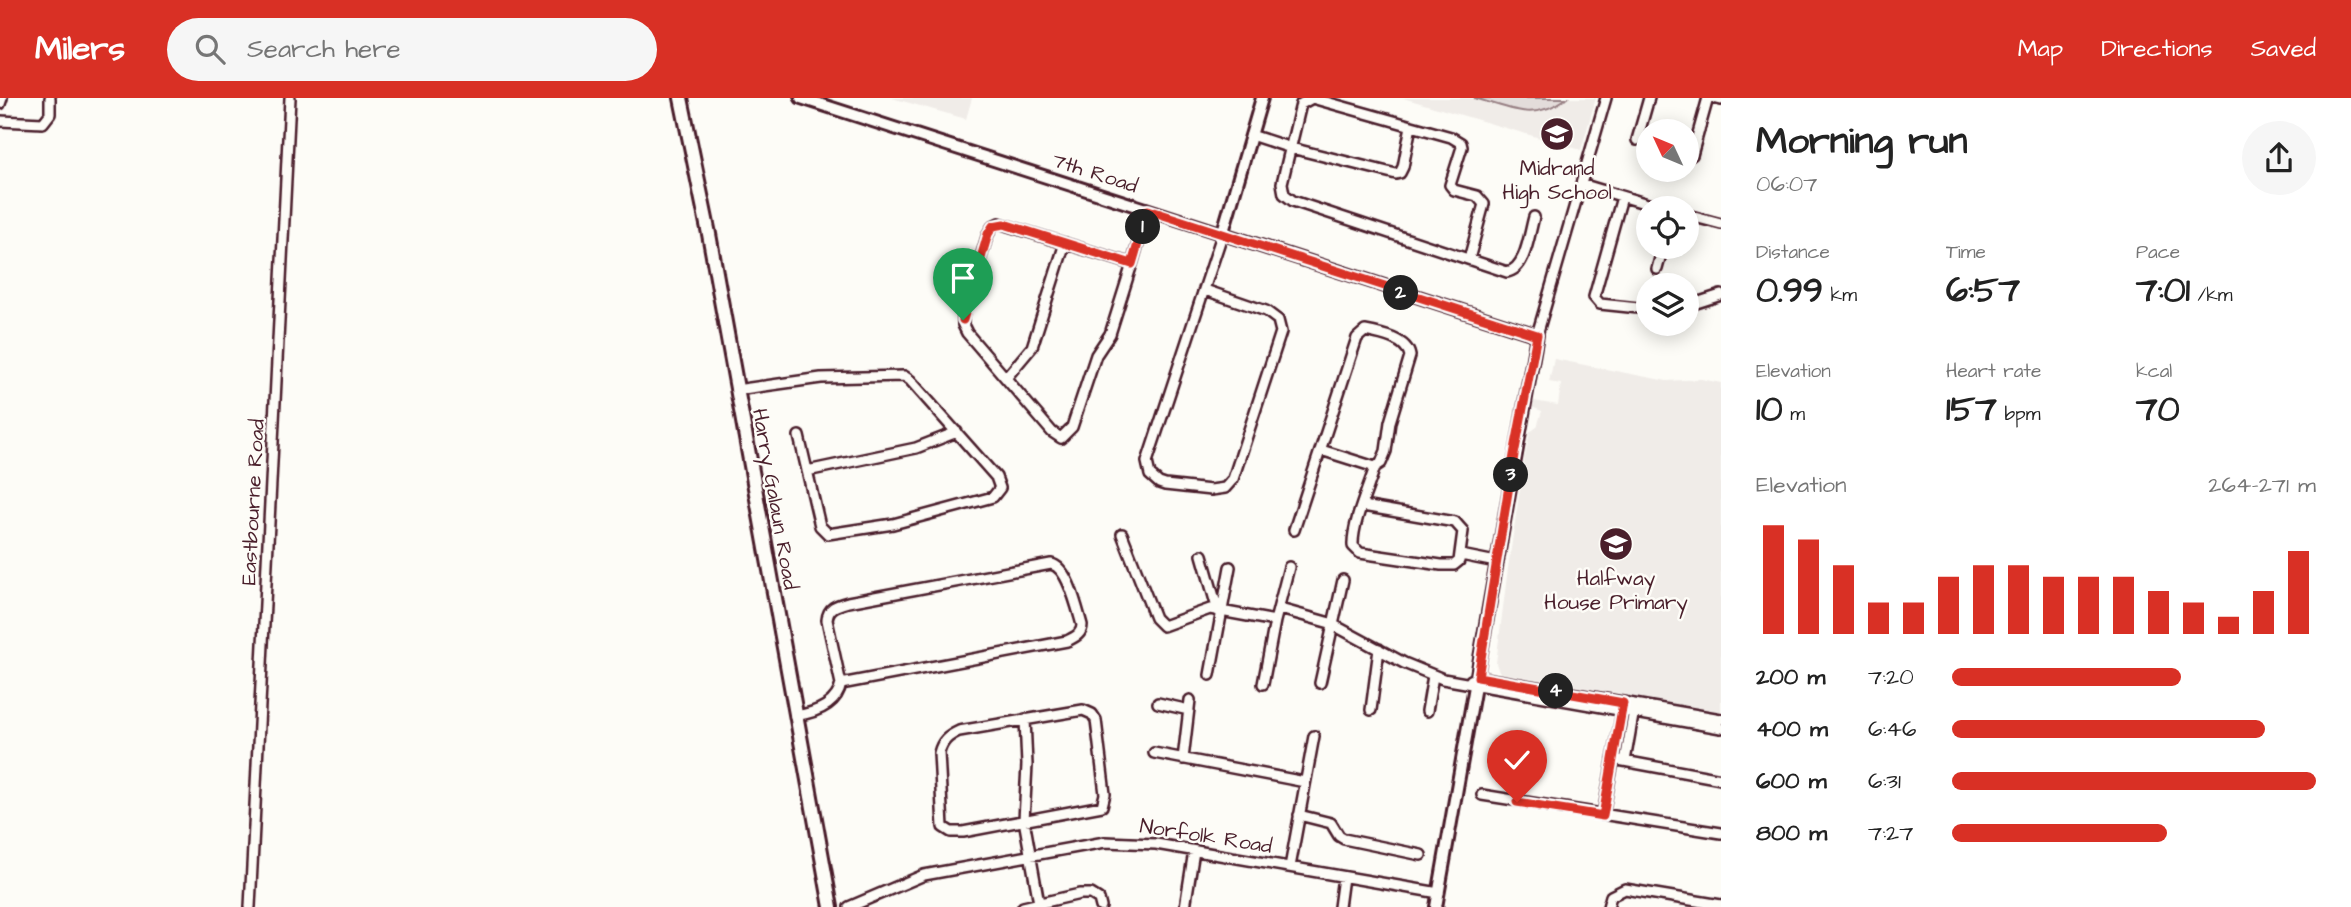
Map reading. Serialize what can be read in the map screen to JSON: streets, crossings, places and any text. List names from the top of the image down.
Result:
{
  "streets": {
    "main road": ["Harry Galaun Road"],
    "street": ["7th Road", "Eastbourne Road", "Norfolk Road"]
  },
  "places": {
    "school or university": ["Midrand High School", "Halfway House Primary"]
  },
  "north": "top left",
  "page": {
    "header": "Milers",
    "search": "Search here",
    "nav": ["Map", "Directions", "Saved"],
    "heading": ["Morning run", "06:07"],
    "pins": [
      "1",
      "2",
      "3",
      "4"
    ],
    "stats": [
      ["Distance", "0.99 km"],
      ["Time", "6:57"],
      ["Pace", "7:01 /km"],
      ["Elevation", "10 m"],
      ["Heart rate", "157 bpm"],
      ["kcal", "70"]
    ],
    "chart": ["Elevation", "264–271 m"],
    "list": [
      {
        "name": "200 m",
        "note": "7:20"
      },
      {
        "name": "400 m",
        "note": "6:46"
      },
      {
        "name": "600 m",
        "note": "6:31"
      },
      {
        "name": "800 m",
        "note": "7:27"
      }
    ]
  }
}
